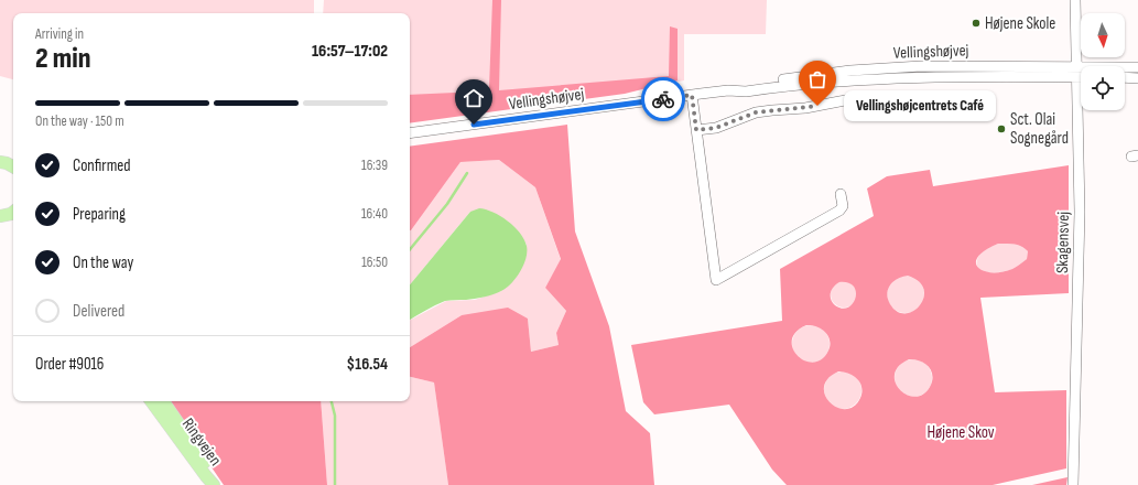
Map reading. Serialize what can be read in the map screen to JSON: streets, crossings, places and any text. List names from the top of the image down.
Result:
{
  "streets": {
    "main road": ["Ringvejen"],
    "street": ["Vellingshøjvej", "Skagensvej"]
  },
  "crossings": [
    ["Vellingshøjvej", "Skagensvej"]
  ],
  "parks": ["Højene Skov"],
  "places": ["Højene Skole", "Vellingshøjcentrets Café", "Sct. Olai Sognegård"],
  "north": "bottom",
  "page": {
    "heading": ["2 min", "Arriving in", "16:57–17:02"],
    "panel": ["Order #9016", "$16.54"],
    "bar": "On the way · 150 m",
    "bubble": "Vellingshøjcentrets Café",
    "list": [
      ["Confirmed", "16:39"],
      ["Preparing", "16:40"],
      ["On the way", "16:50"],
      "Delivered"
    ]
  }
}
